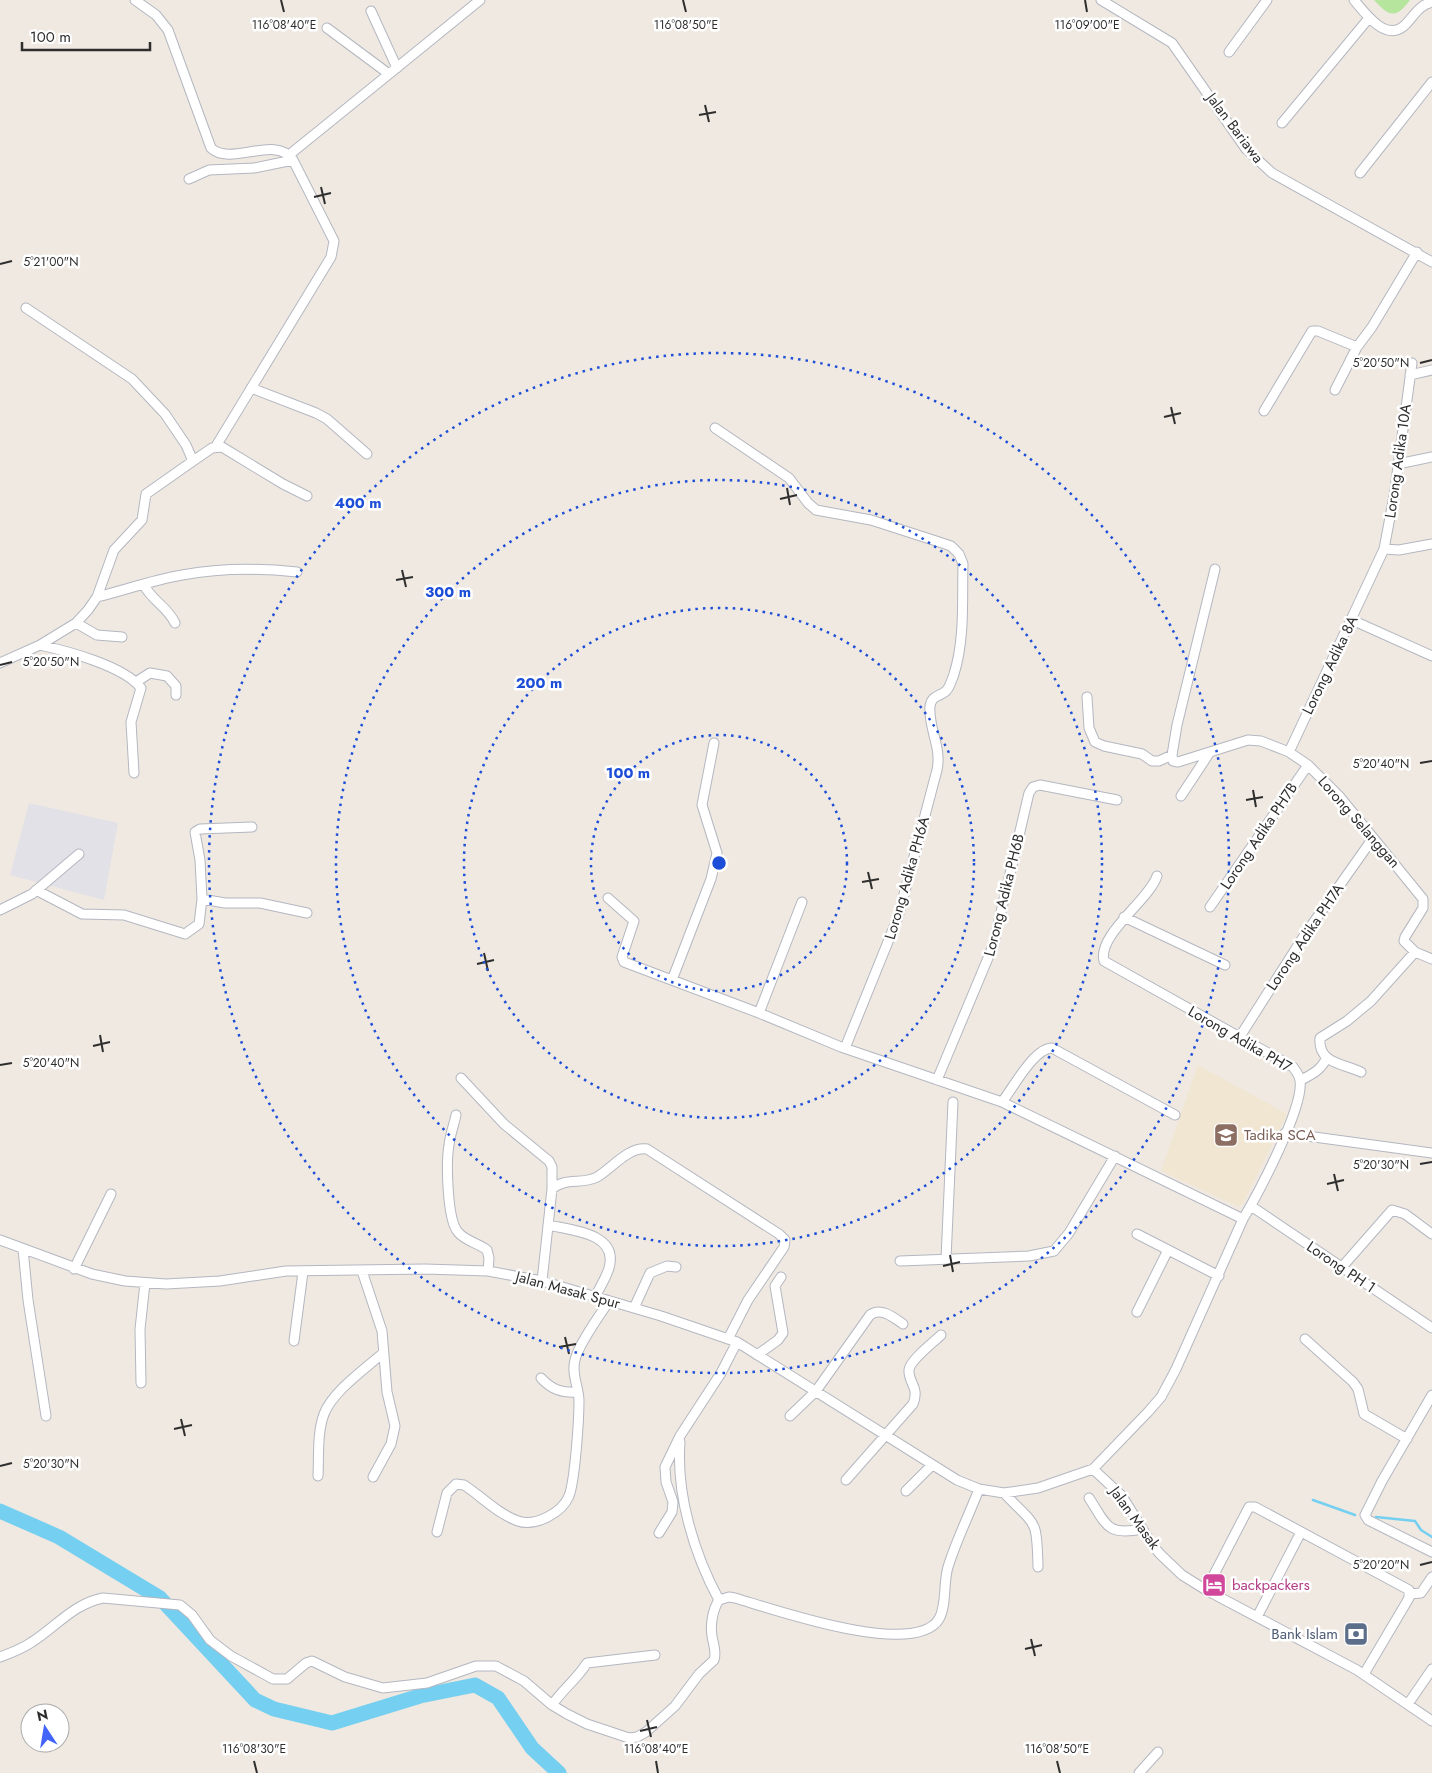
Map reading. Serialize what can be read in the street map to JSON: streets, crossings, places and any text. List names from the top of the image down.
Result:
{
  "streets": {
    "street": [
      "Jalan Bariawa",
      "Lorong Adika 10A",
      "Lorong Adika 8A",
      "Lorong Selanggan",
      "Lorong Adika PH7B",
      "Lorong Adika PH6A",
      "Lorong Adika PH6B",
      "Lorong Adika PH7A",
      "Lorong Adika PH7",
      "Lorong PH 1",
      "Jalan Masak Spur",
      "Jalan Masak"
    ]
  },
  "crossings": [
    ["Lorong Adika 10A", "Lorong Adika 8A"],
    ["Lorong Adika 8A", "Lorong Selanggan"],
    ["Lorong Selanggan", "Lorong Adika PH7B"],
    ["Lorong Selanggan", "Lorong Adika PH7A"],
    ["Lorong Adika PH7A", "Lorong Adika PH7"],
    ["Lorong Adika PH7", "Lorong PH 1"],
    ["Lorong Adika PH7", "Jalan Masak Spur"],
    ["Lorong Adika PH7", "Jalan Masak"],
    ["Jalan Masak Spur", "Jalan Masak"]
  ],
  "places": {
    "school or university": ["Tadika SCA"],
    "hotel": ["backpackers"],
    "bank": ["Bank Islam"]
  },
  "scale_bar": "100 m",
  "north": "top",
  "coordinates": [
    "116°08'40\"E",
    "116°08'50\"E",
    "116°09'00\"E",
    "5°21'00\"N",
    "5°20'50\"N",
    "5°20'40\"N",
    "5°20'30\"N",
    "5°20'20\"N",
    "116°08'30\"E"
  ],
  "rings": [
    "400 m",
    "300 m",
    "200 m",
    "100 m"
  ]
}
